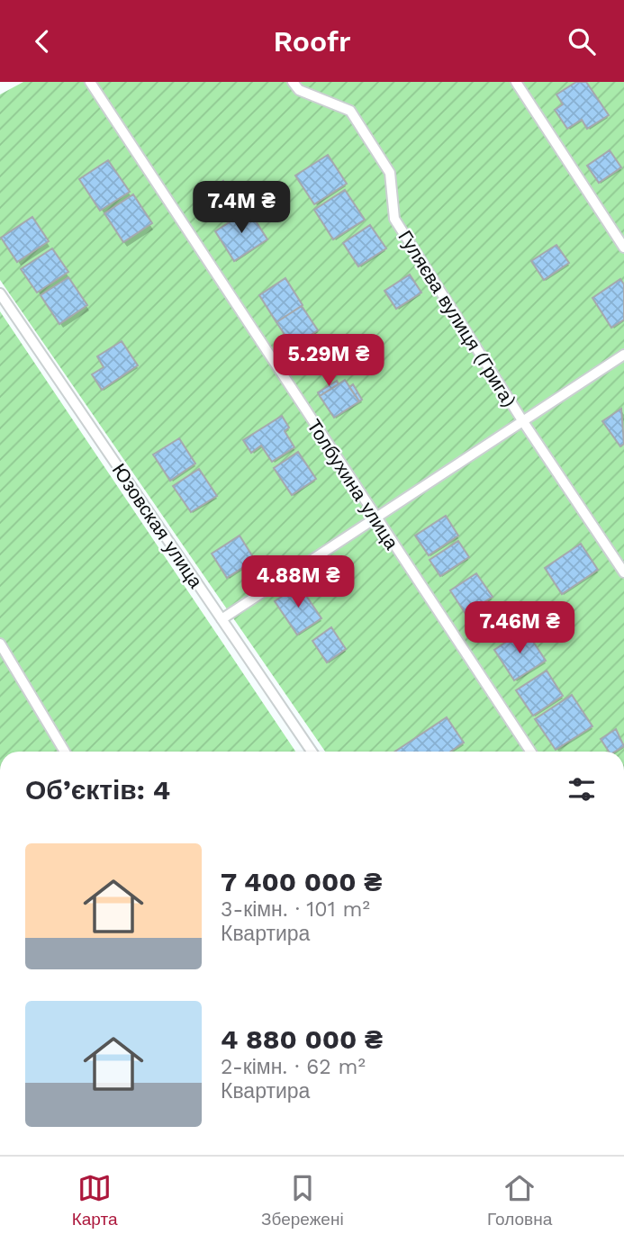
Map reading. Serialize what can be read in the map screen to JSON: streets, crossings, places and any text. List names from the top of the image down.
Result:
{
  "streets": {
    "lane": ["Гуляєва вулиця (Грига)", "Толбухина улица", "Юзовская улица"]
  },
  "page": {
    "header": "Roofr",
    "price": [
      "7.4M ₴",
      "5.29M ₴",
      "4.88M ₴",
      "7.46M ₴"
    ],
    "heading": "Об’єктів: 4",
    "list": [
      {
        "name": "7 400 000 ₴",
        "note": "3-кімн. · 101 m² · Квартира"
      },
      {
        "name": "4 880 000 ₴",
        "note": "2-кімн. · 62 m² · Квартира"
      }
    ],
    "tabs": ["Карта", "Збережені", "Головна"]
  }
}
